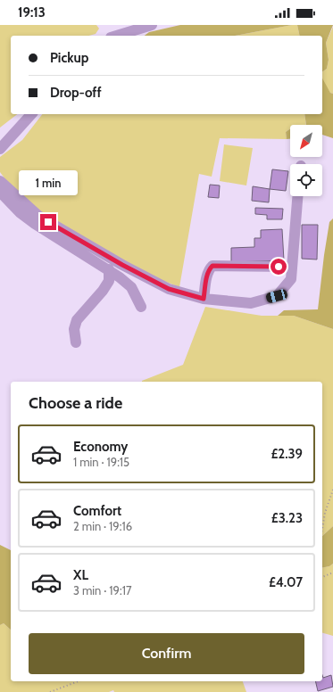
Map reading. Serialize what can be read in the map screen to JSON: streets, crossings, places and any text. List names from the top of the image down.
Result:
{
  "north": "bottom left",
  "page": {
    "status": "19:13",
    "banner": ["Pickup", "Drop-off"],
    "bubble": "1 min",
    "heading": "Choose a ride",
    "list": [
      {
        "name": "Economy",
        "note": "1 min · 19:15",
        "value": "£2.39"
      },
      {
        "name": "Comfort",
        "note": "2 min · 19:16",
        "value": "£3.23"
      },
      {
        "name": "XL",
        "note": "3 min · 19:17",
        "value": "£4.07"
      }
    ],
    "buttons": "Confirm"
  }
}
